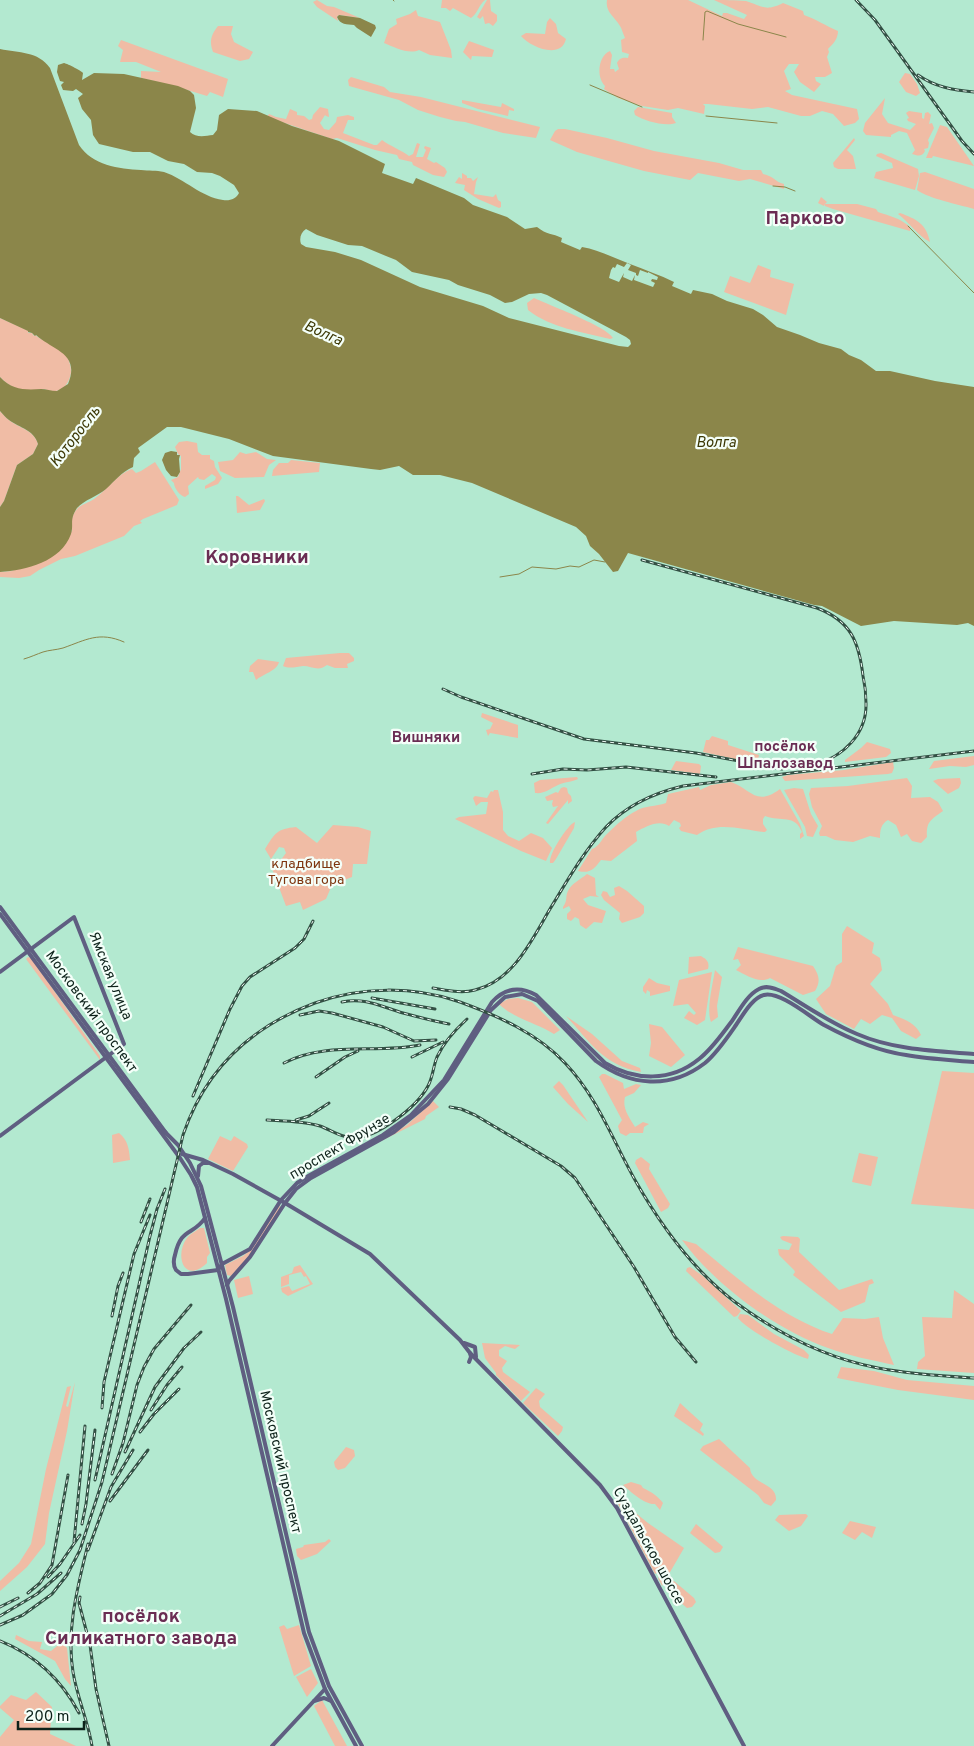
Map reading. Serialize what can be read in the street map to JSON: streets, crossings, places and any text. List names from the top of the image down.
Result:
{
  "streets": {
    "main road": [
      "Ямская улица",
      "Московский проспект",
      "проспект Фрунзе",
      "Суздальское шоссе"
    ]
  },
  "crossings": [
    ["Ямская улица", "Московский проспект"],
    ["Московский проспект", "проспект Фрунзе"],
    ["Московский проспект", "Суздальское шоссе"],
    ["проспект Фрунзе", "Суздальское шоссе"]
  ],
  "districts": [
    "Парково",
    "Коровники",
    "Вишняки",
    "посёлок Шпалозавод",
    "посёлок Силикатного завода"
  ],
  "water": ["Волга", "Которосль"],
  "parks": ["кладбище Тугова гора"],
  "scale_bar": "200 m"
}
